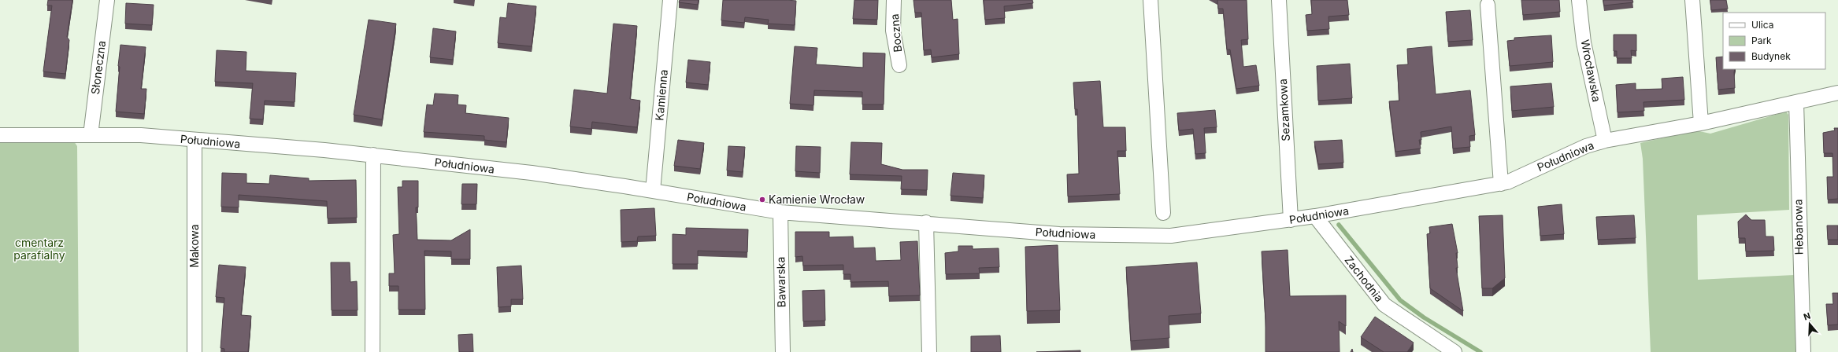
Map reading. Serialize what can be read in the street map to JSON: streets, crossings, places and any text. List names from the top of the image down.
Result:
{
  "streets": {
    "street": [
      "Boczna",
      "Słoneczna",
      "Wrocławska",
      "Kamienna",
      "Sezamkowa",
      "Południowa",
      "Hebanowa",
      "Makowa",
      "Zachodnia",
      "Bawarska"
    ]
  },
  "crossings": [
    ["Słoneczna", "Południowa"],
    ["Wrocławska", "Południowa"],
    ["Kamienna", "Południowa"],
    ["Sezamkowa", "Południowa"],
    ["Południowa", "Hebanowa"],
    ["Południowa", "Makowa"],
    ["Południowa", "Zachodnia"],
    ["Południowa", "Bawarska"]
  ],
  "parks": ["cmentarz parafialny"],
  "places": ["Kamienie Wrocław"],
  "legend": ["Ulica", "Park", "Budynek"],
  "north": "top"
}
